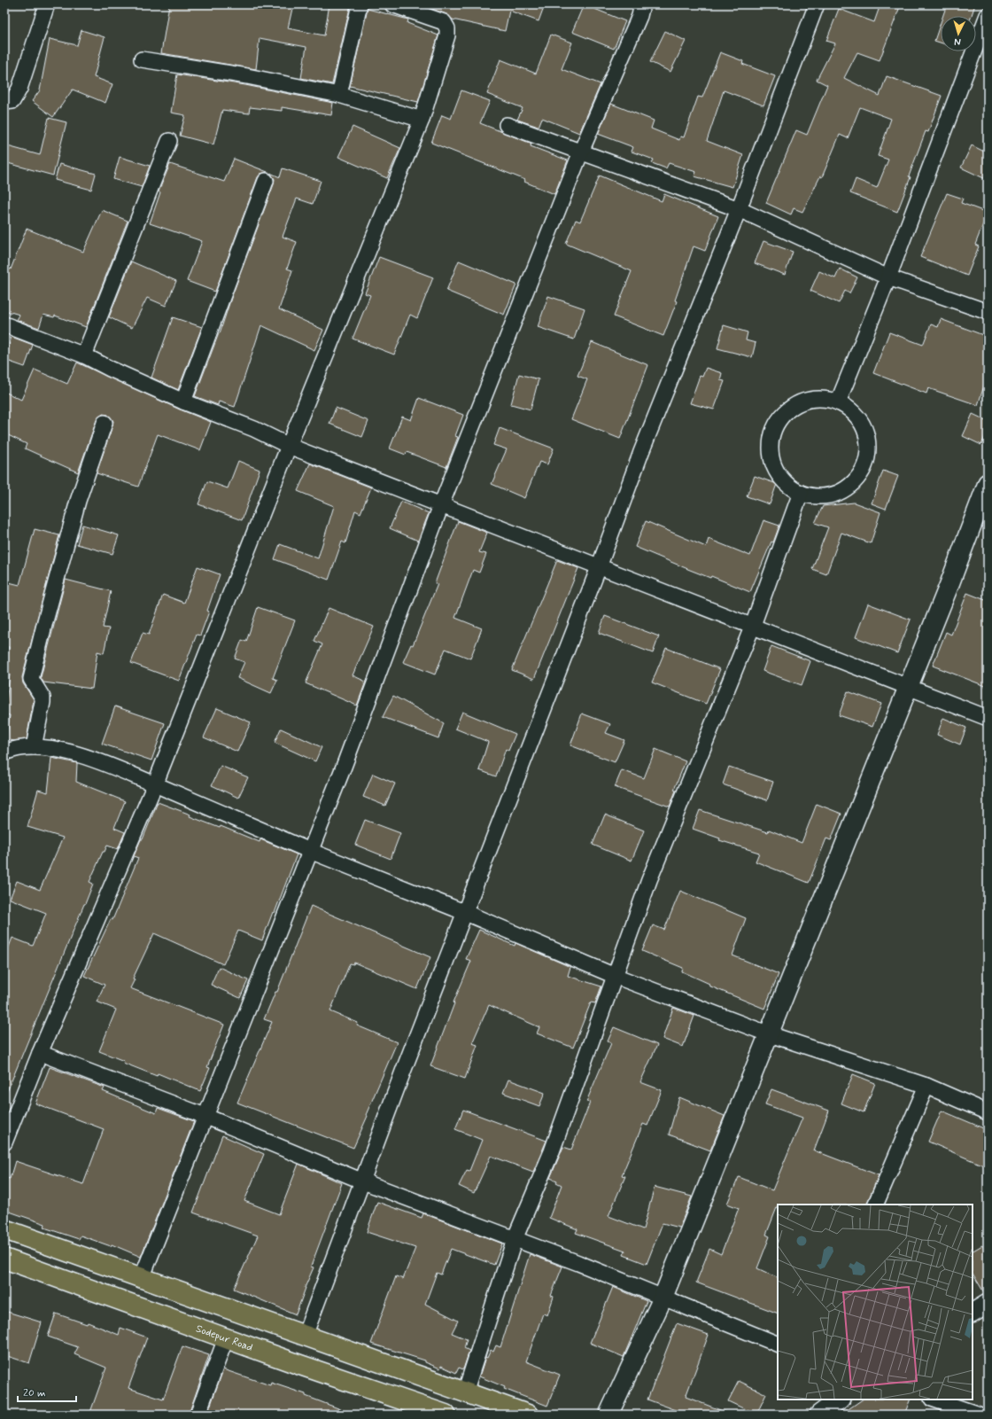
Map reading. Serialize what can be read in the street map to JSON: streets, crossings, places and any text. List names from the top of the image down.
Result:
{
  "streets": {
    "main road": ["Sodepur Road"]
  },
  "scale_bar": "20 m",
  "north": "bottom"
}
